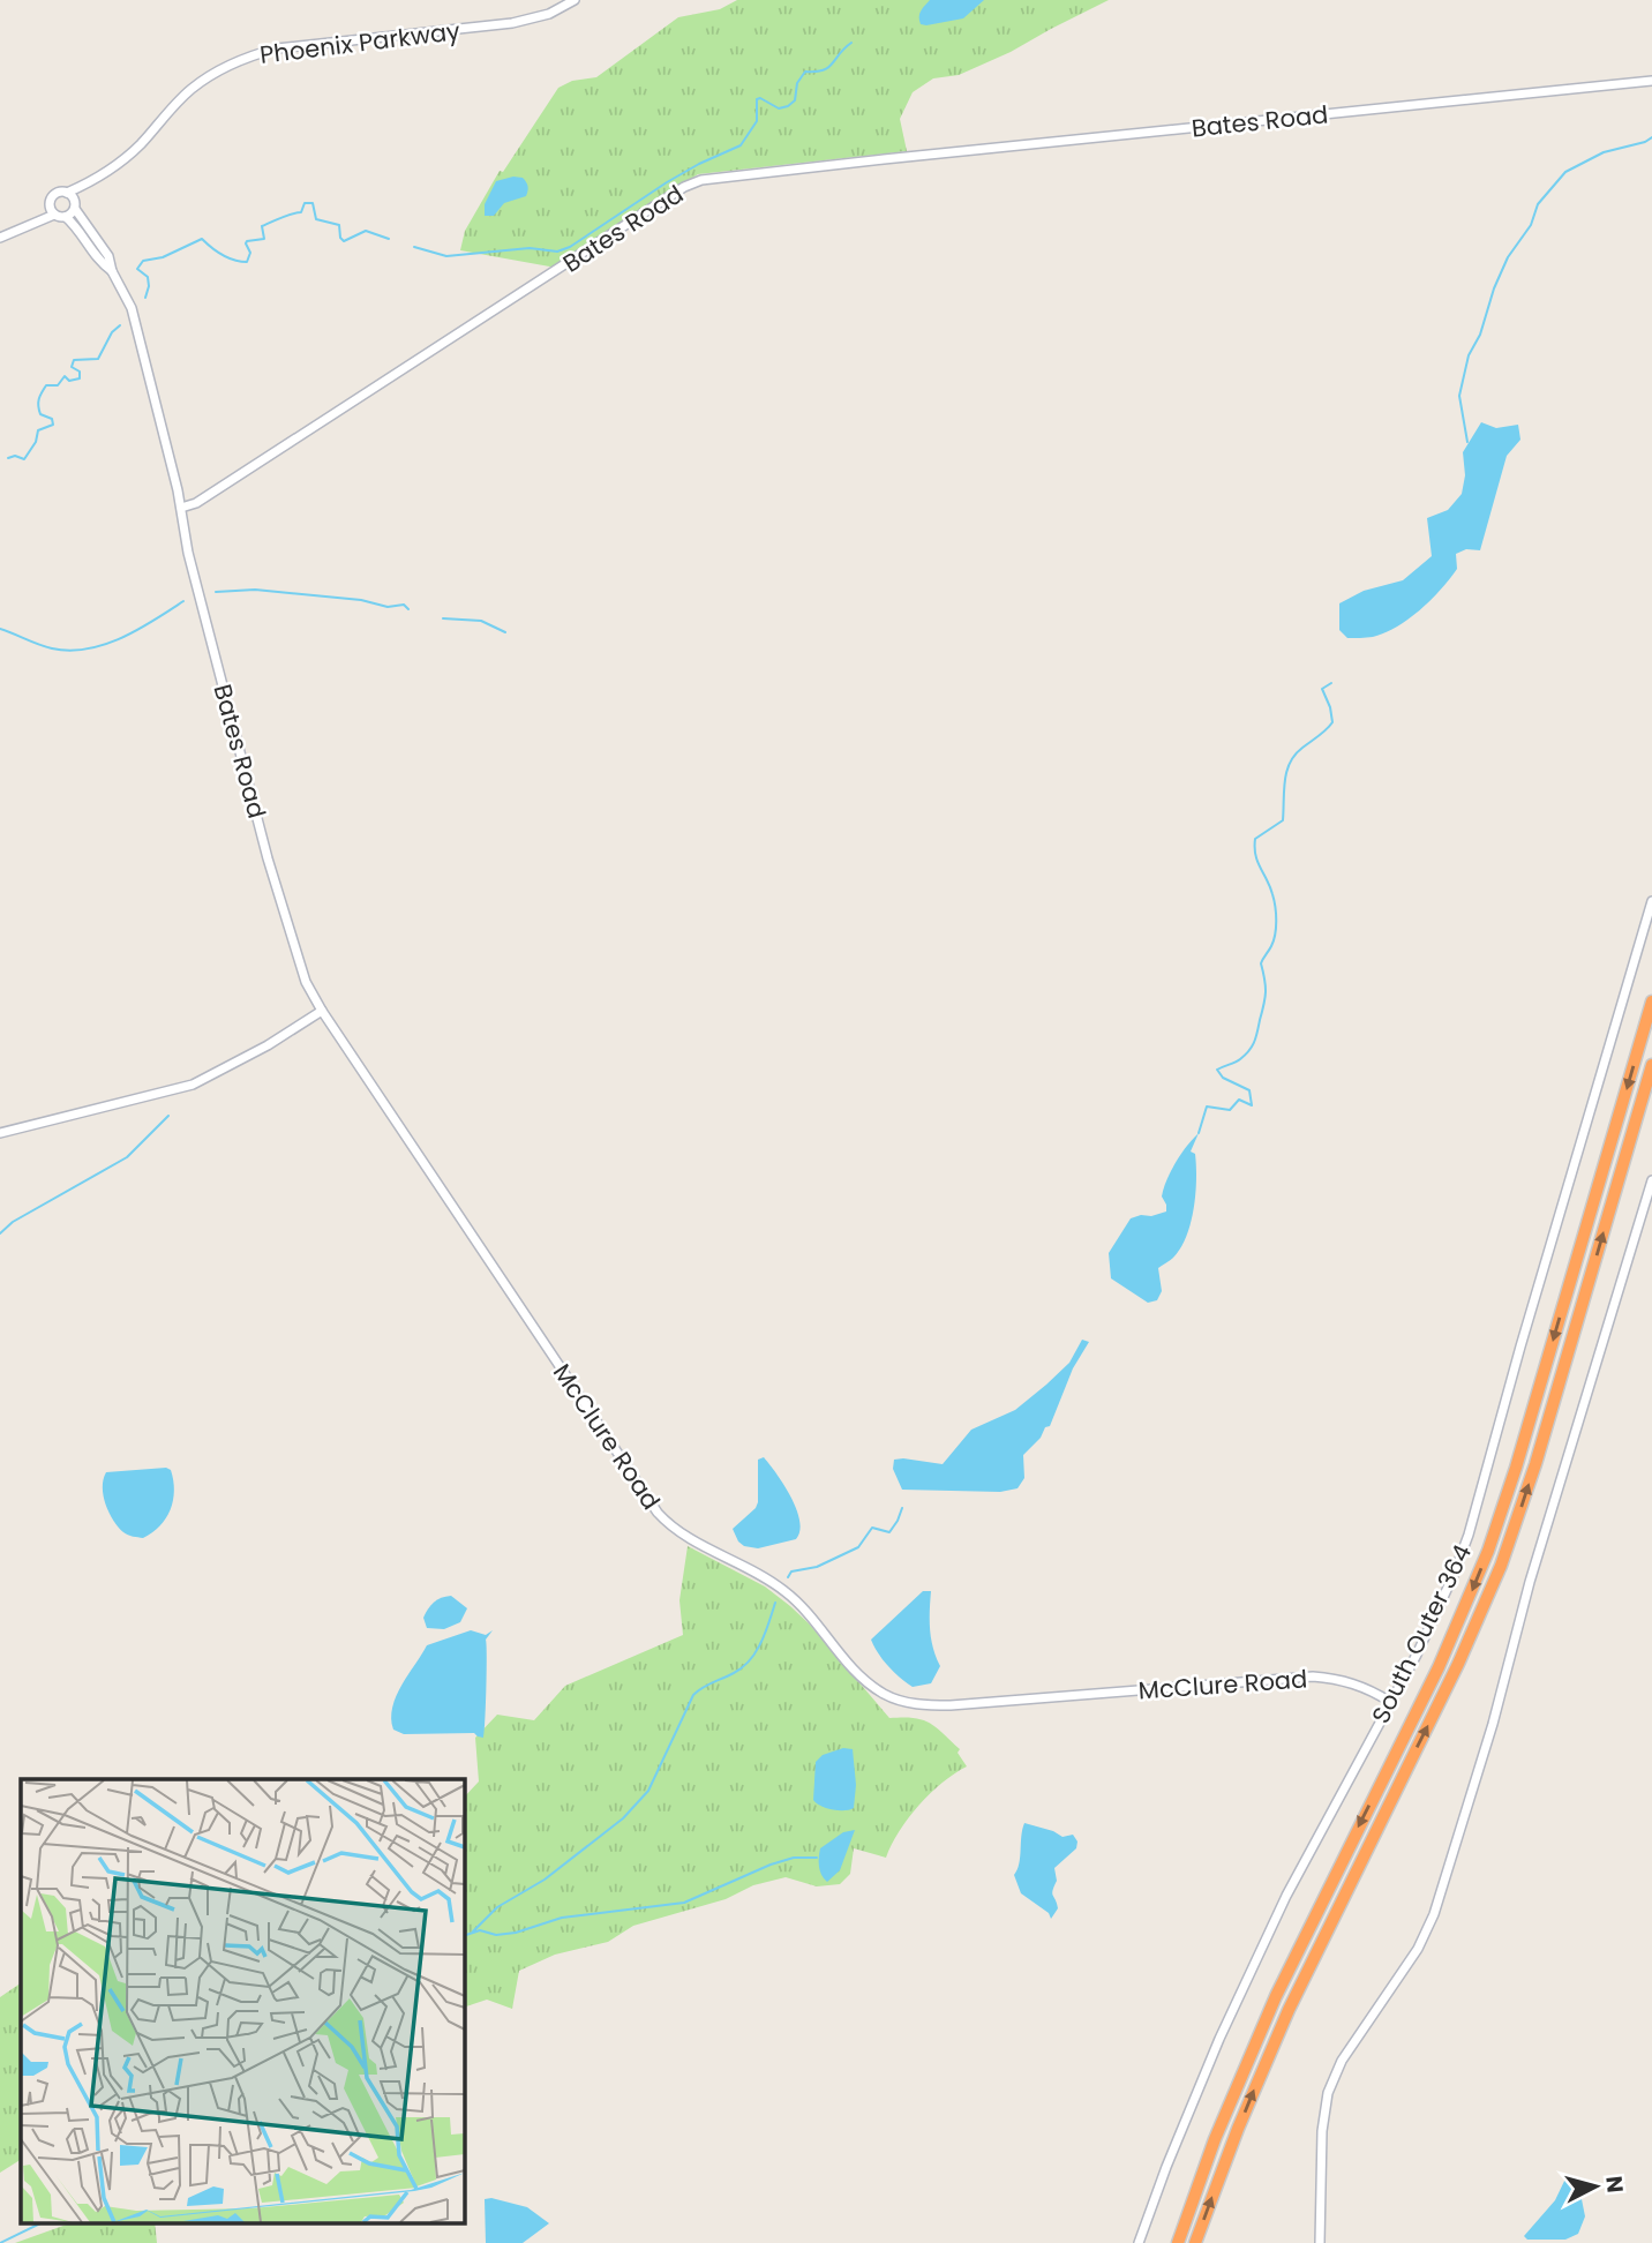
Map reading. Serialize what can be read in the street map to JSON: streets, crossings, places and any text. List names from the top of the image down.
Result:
{
  "streets": {
    "street": [
      "Phoenix Parkway",
      "Bates Road",
      "McClure Road",
      "South Outer 364"
    ]
  },
  "crossings": [
    ["Bates Road", "McClure Road"],
    ["McClure Road", "South Outer 364"]
  ],
  "north": "right"
}
